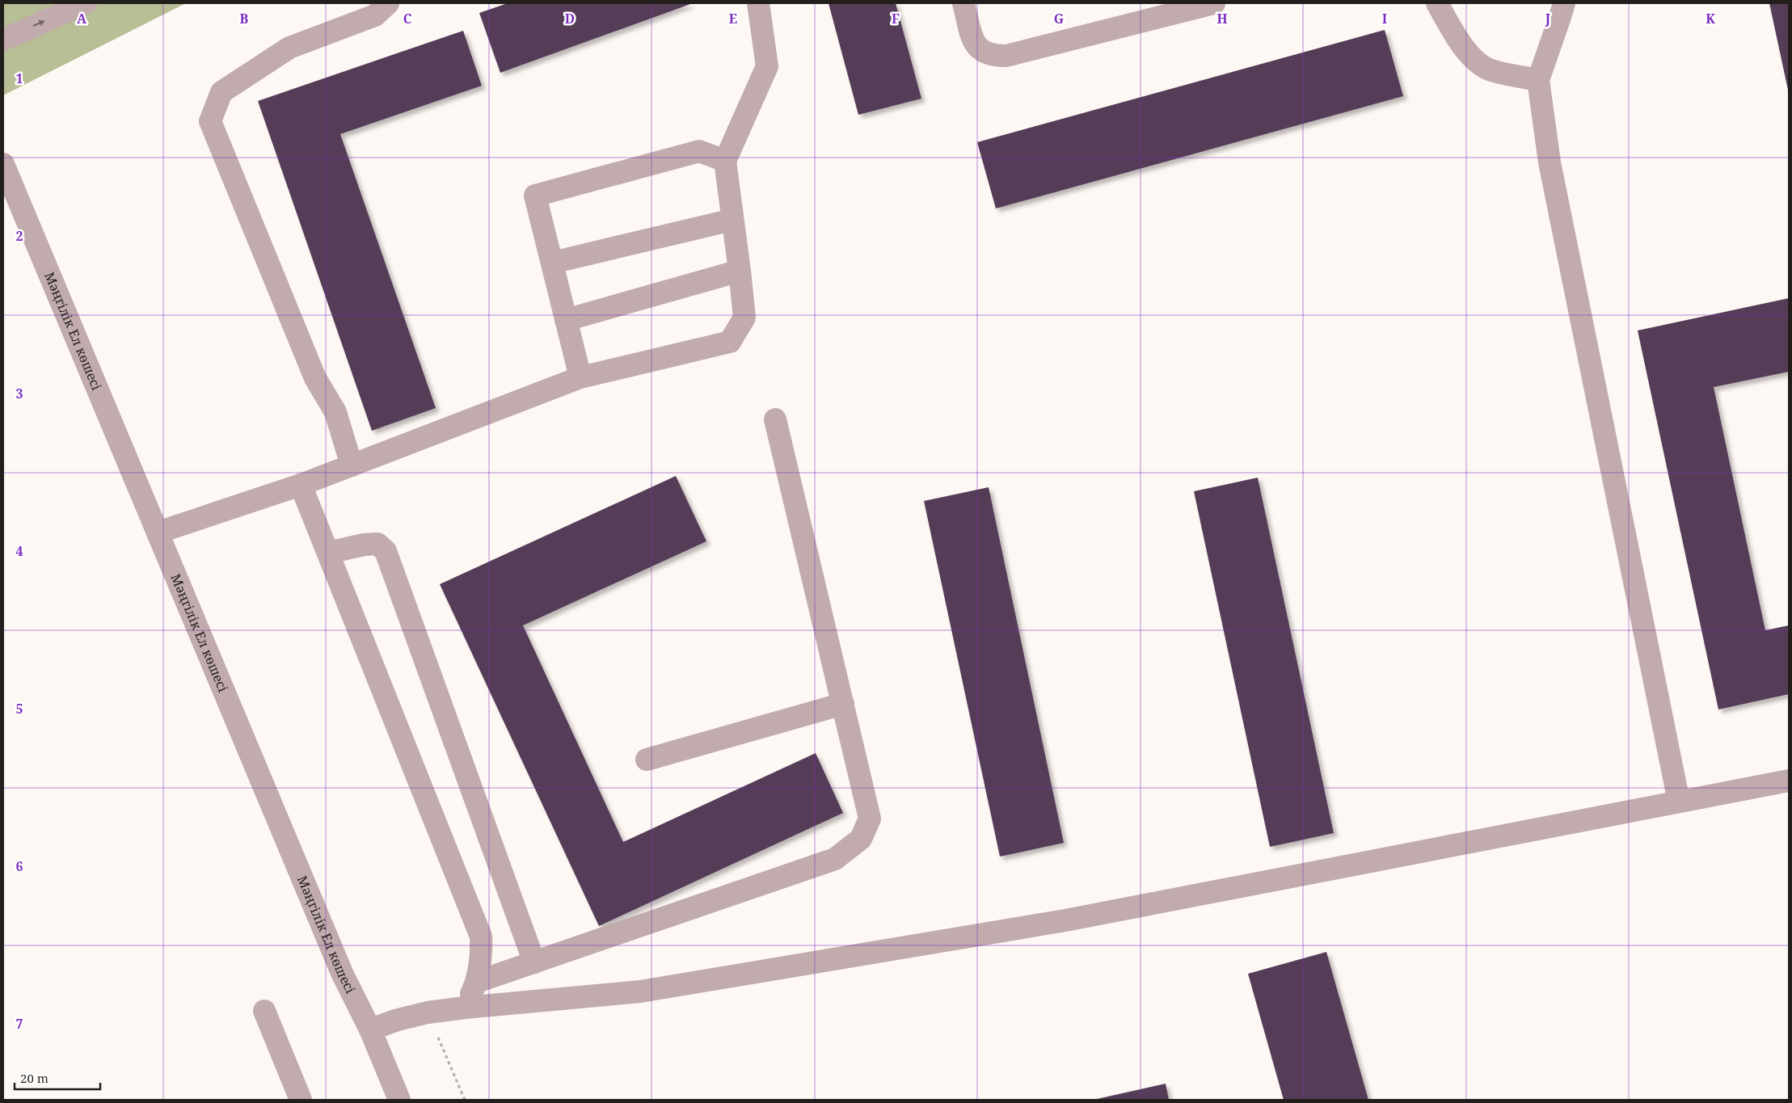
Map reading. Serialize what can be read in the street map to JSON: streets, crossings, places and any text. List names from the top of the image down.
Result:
{
  "streets": {
    "street": ["Мәңгілік Ел көшесі"]
  },
  "scale_bar": "20 m",
  "grid": {
    "columns": [
      "A",
      "B",
      "C",
      "D",
      "E",
      "F",
      "G",
      "H",
      "I",
      "J",
      "K"
    ],
    "rows": [
      "1",
      "2",
      "3",
      "4",
      "5",
      "6",
      "7"
    ]
  }
}
